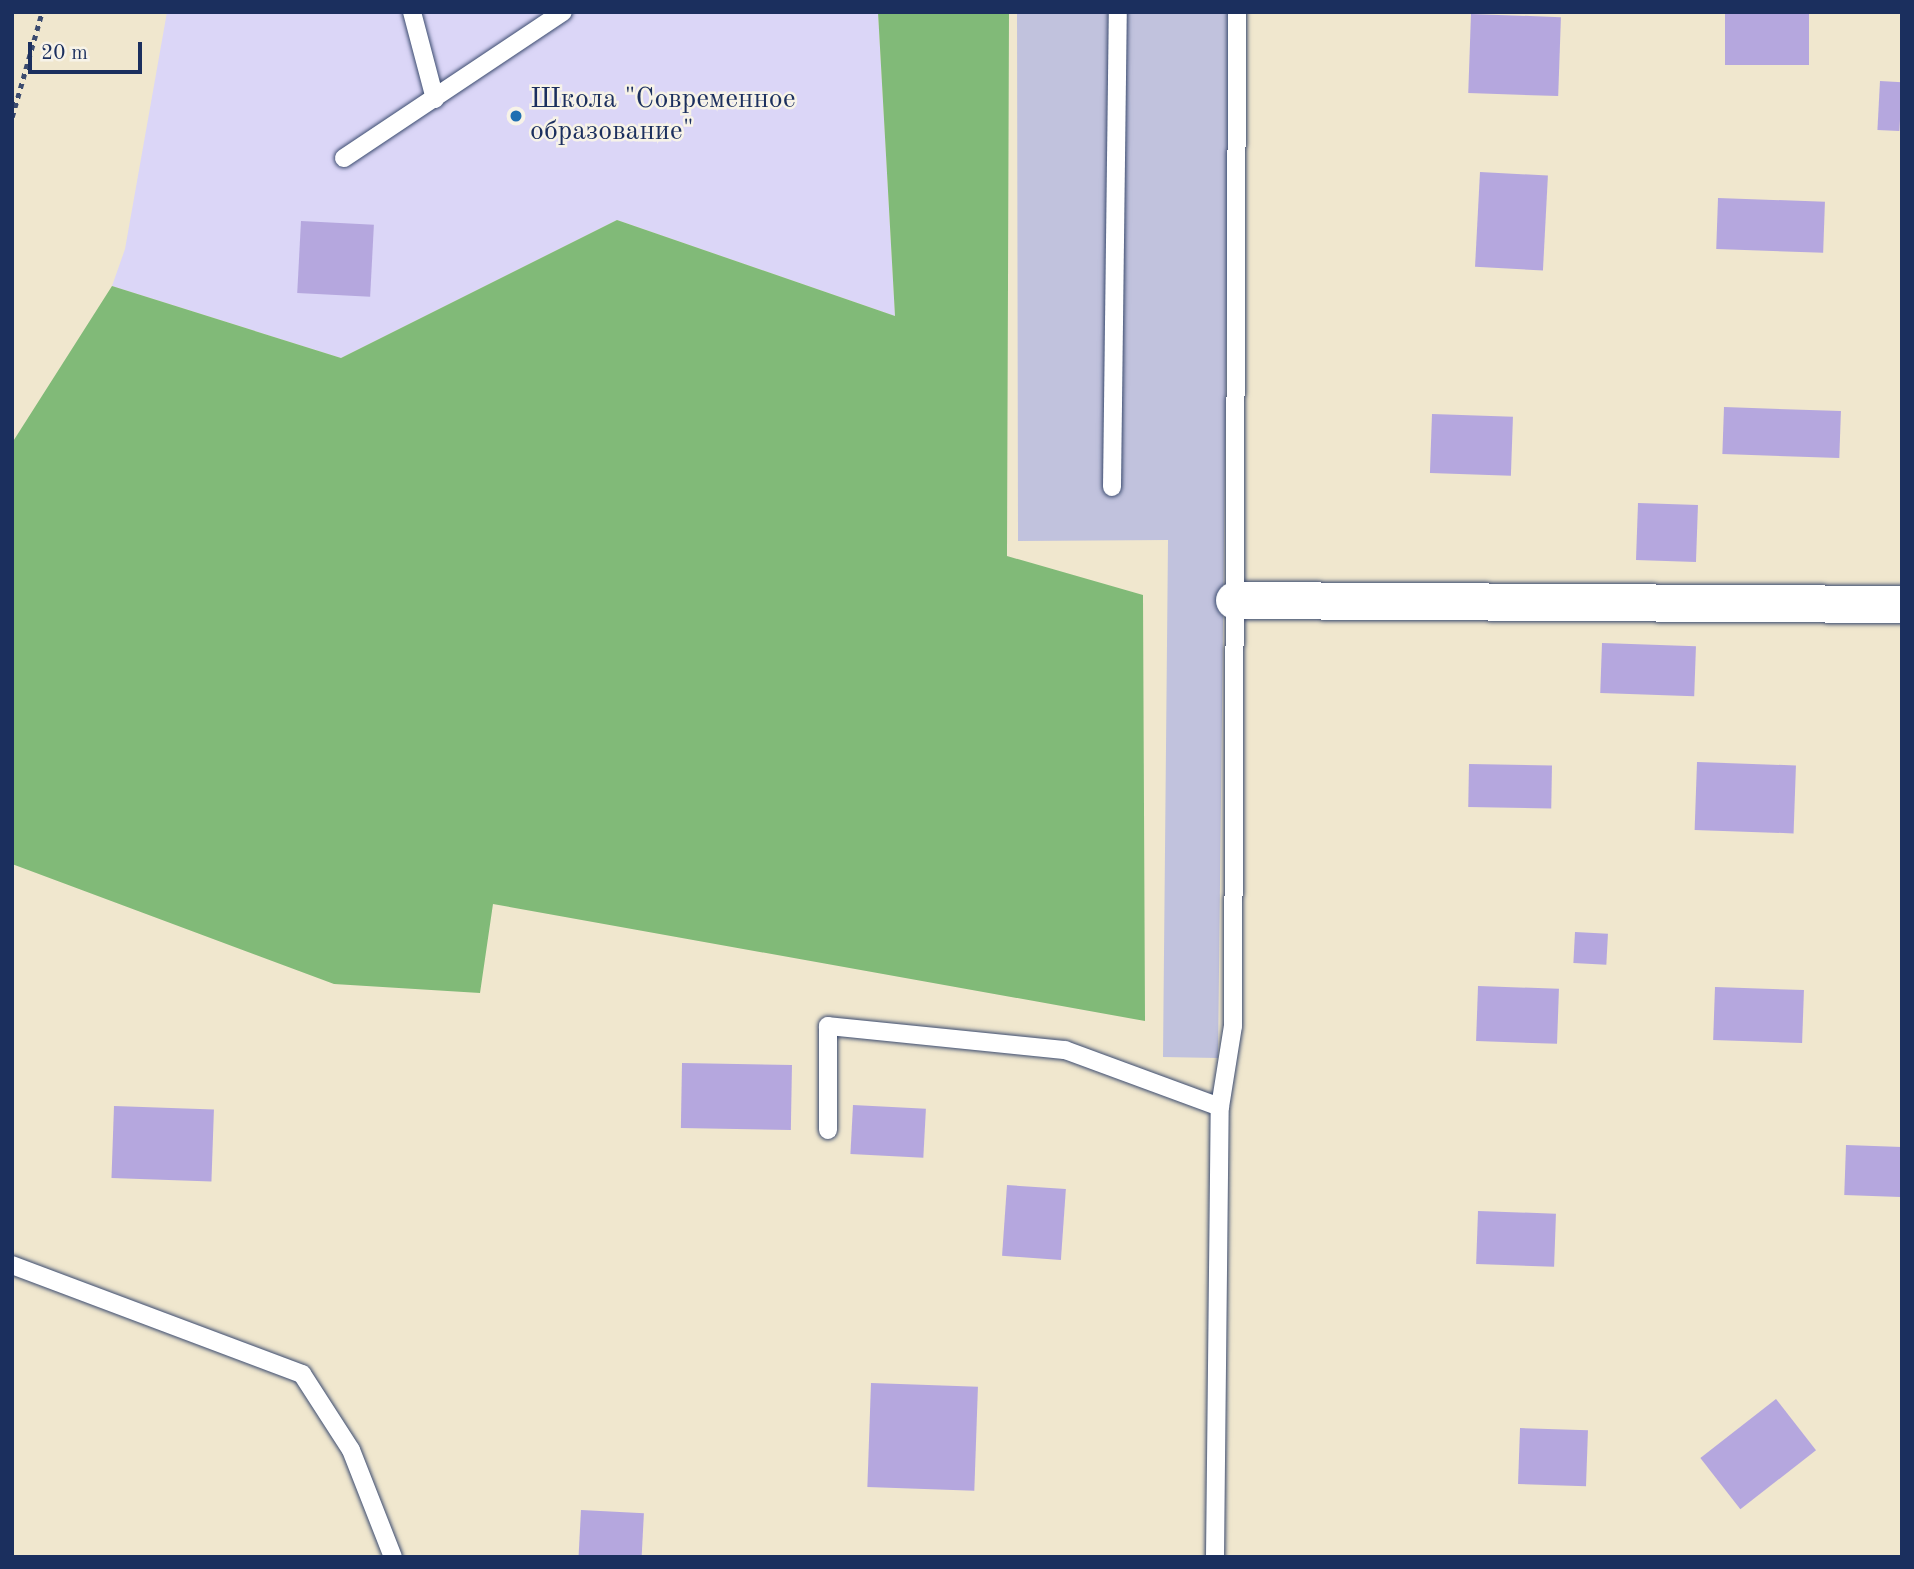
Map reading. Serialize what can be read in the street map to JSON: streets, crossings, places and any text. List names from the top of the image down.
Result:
{
  "places": ["Школа \"Современное образование\""],
  "scale_bar": "20 m"
}
